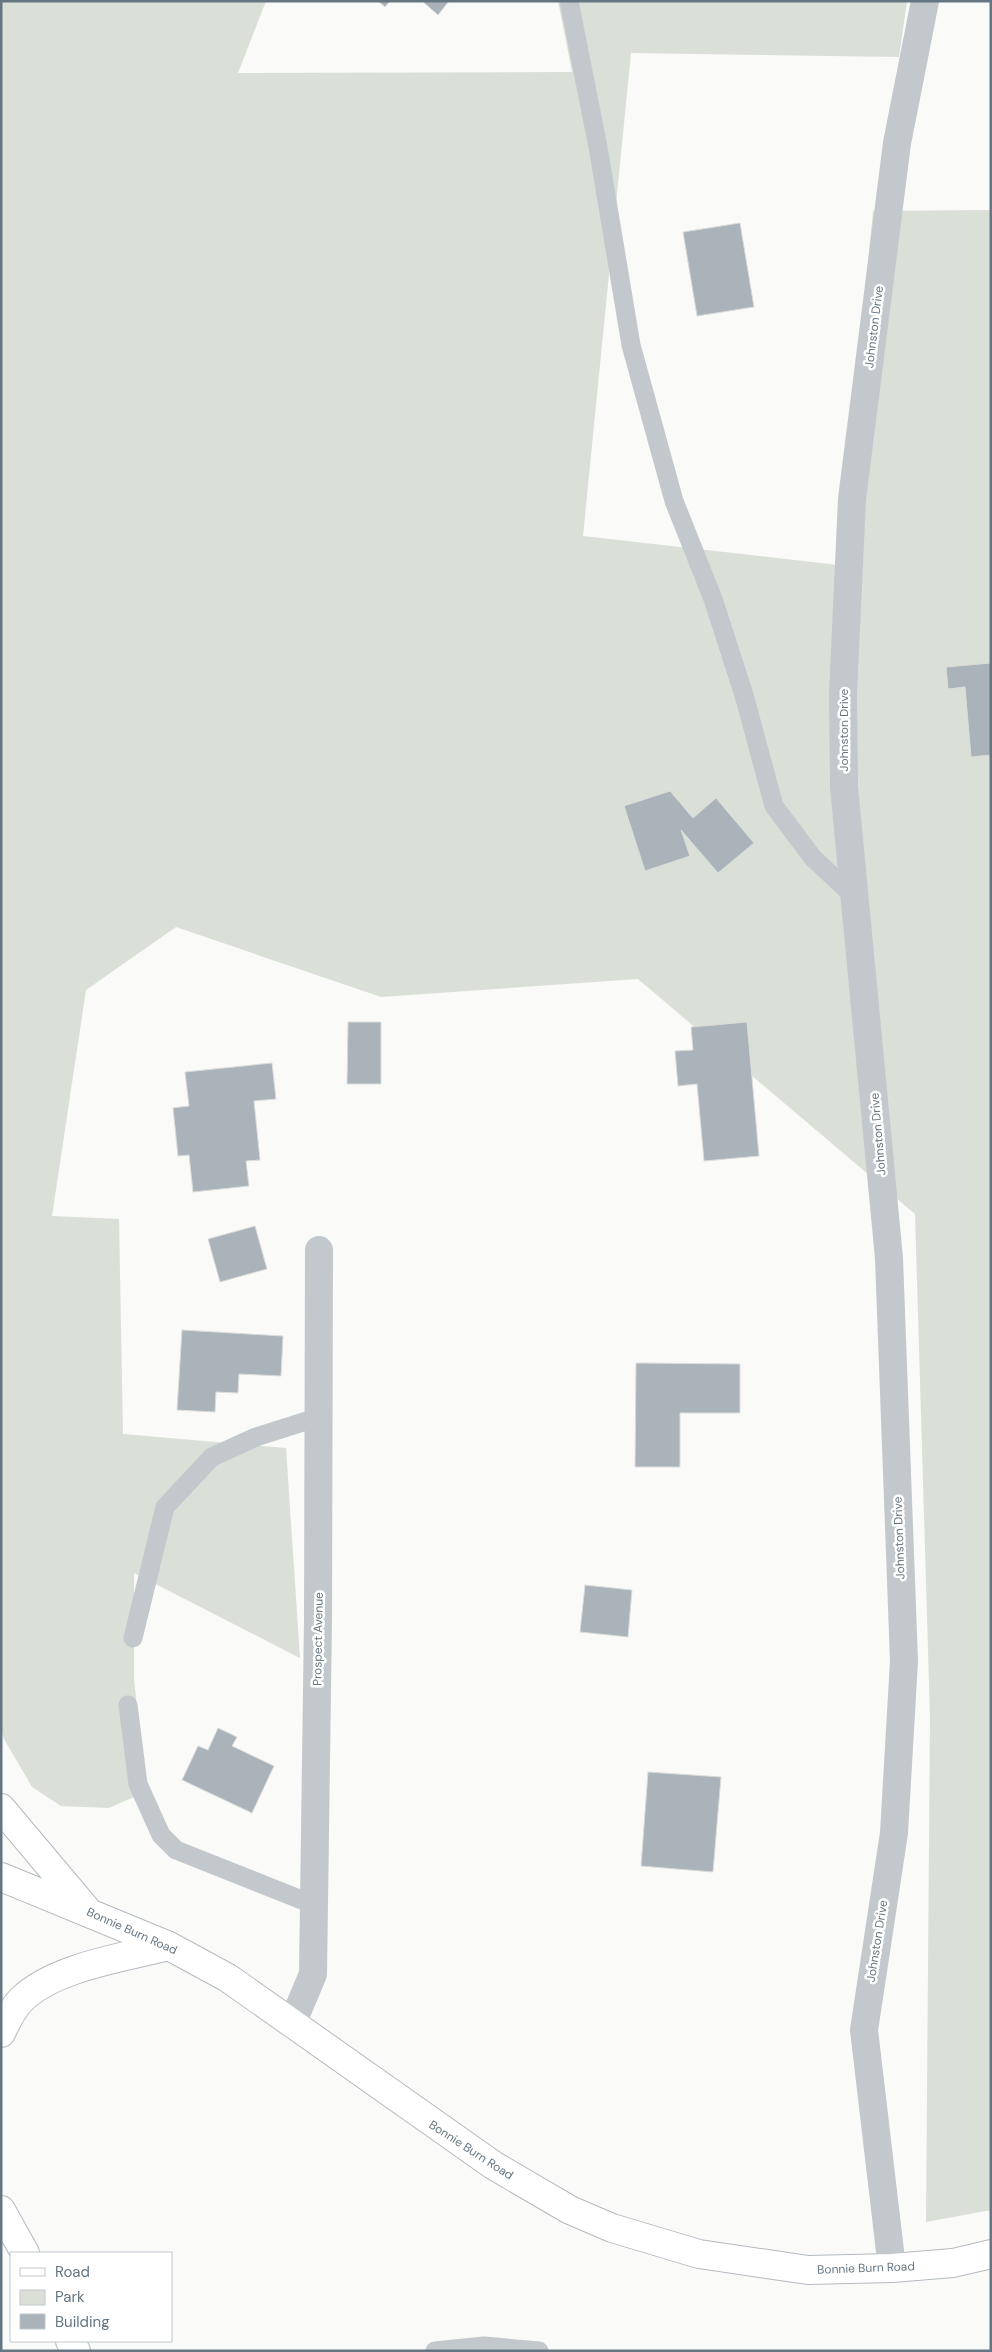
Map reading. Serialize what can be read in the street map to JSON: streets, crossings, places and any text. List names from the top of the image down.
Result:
{
  "streets": {
    "main road": ["Bonnie Burn Road"],
    "street": ["Johnston Drive", "Prospect Avenue"]
  },
  "crossings": [
    ["Johnston Drive", "Bonnie Burn Road"],
    ["Prospect Avenue", "Bonnie Burn Road"]
  ],
  "legend": ["Road", "Park", "Building"]
}
